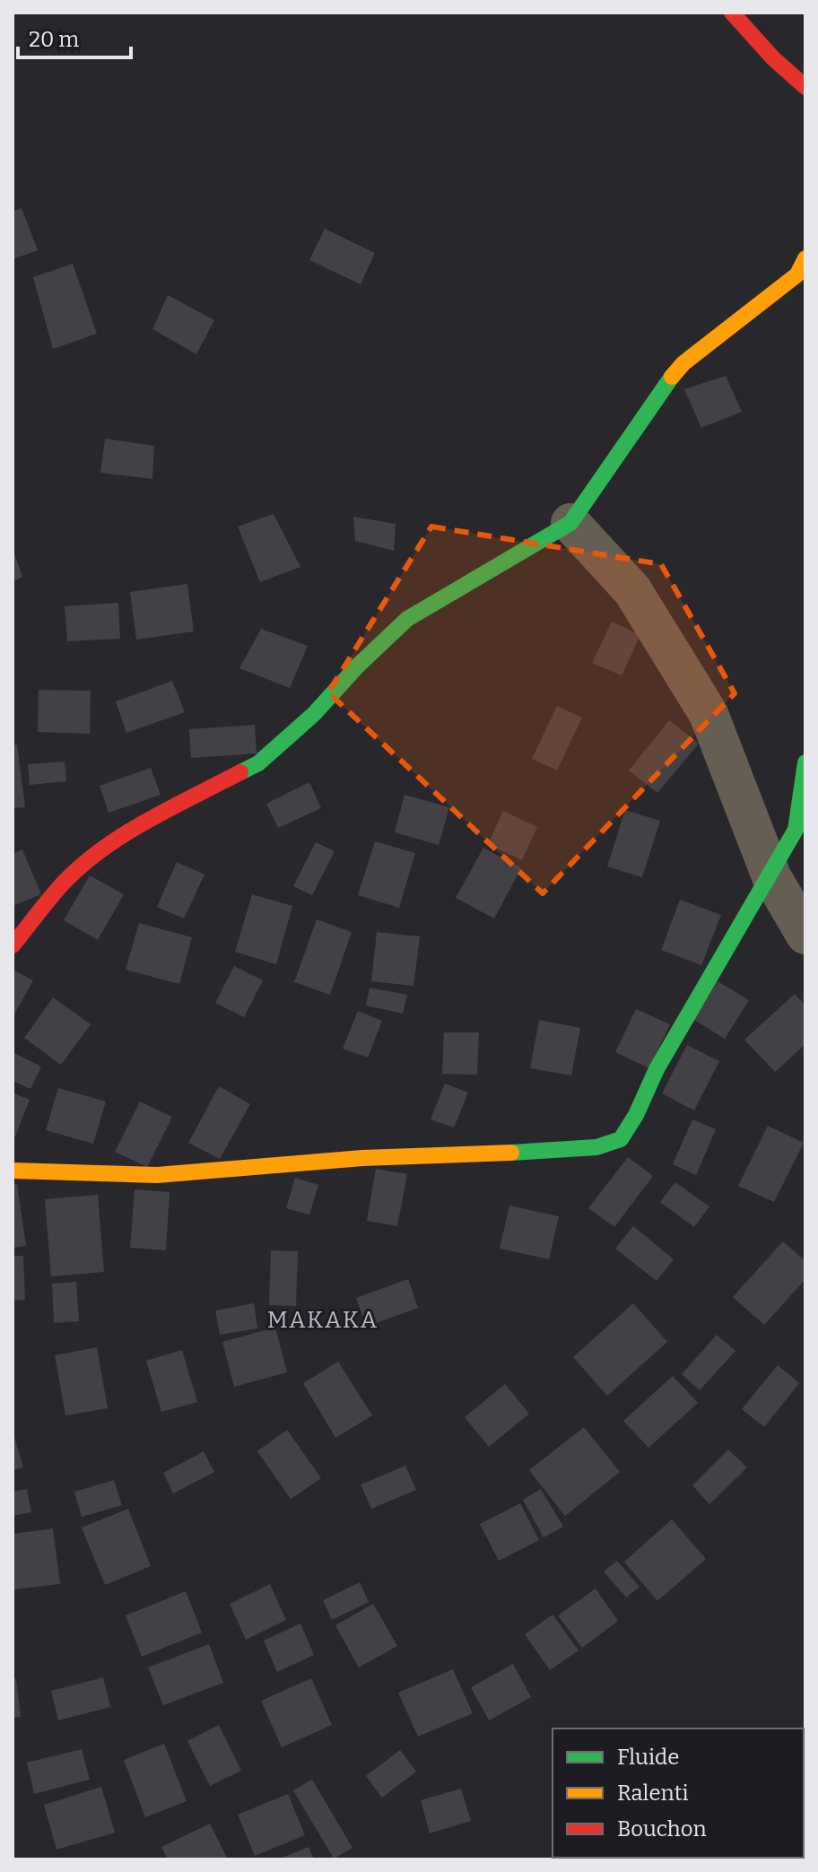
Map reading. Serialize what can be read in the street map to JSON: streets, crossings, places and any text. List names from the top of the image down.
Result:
{
  "districts": ["MAKAKA"],
  "legend": ["Fluide", "Ralenti", "Bouchon"],
  "scale_bar": "20 m"
}
